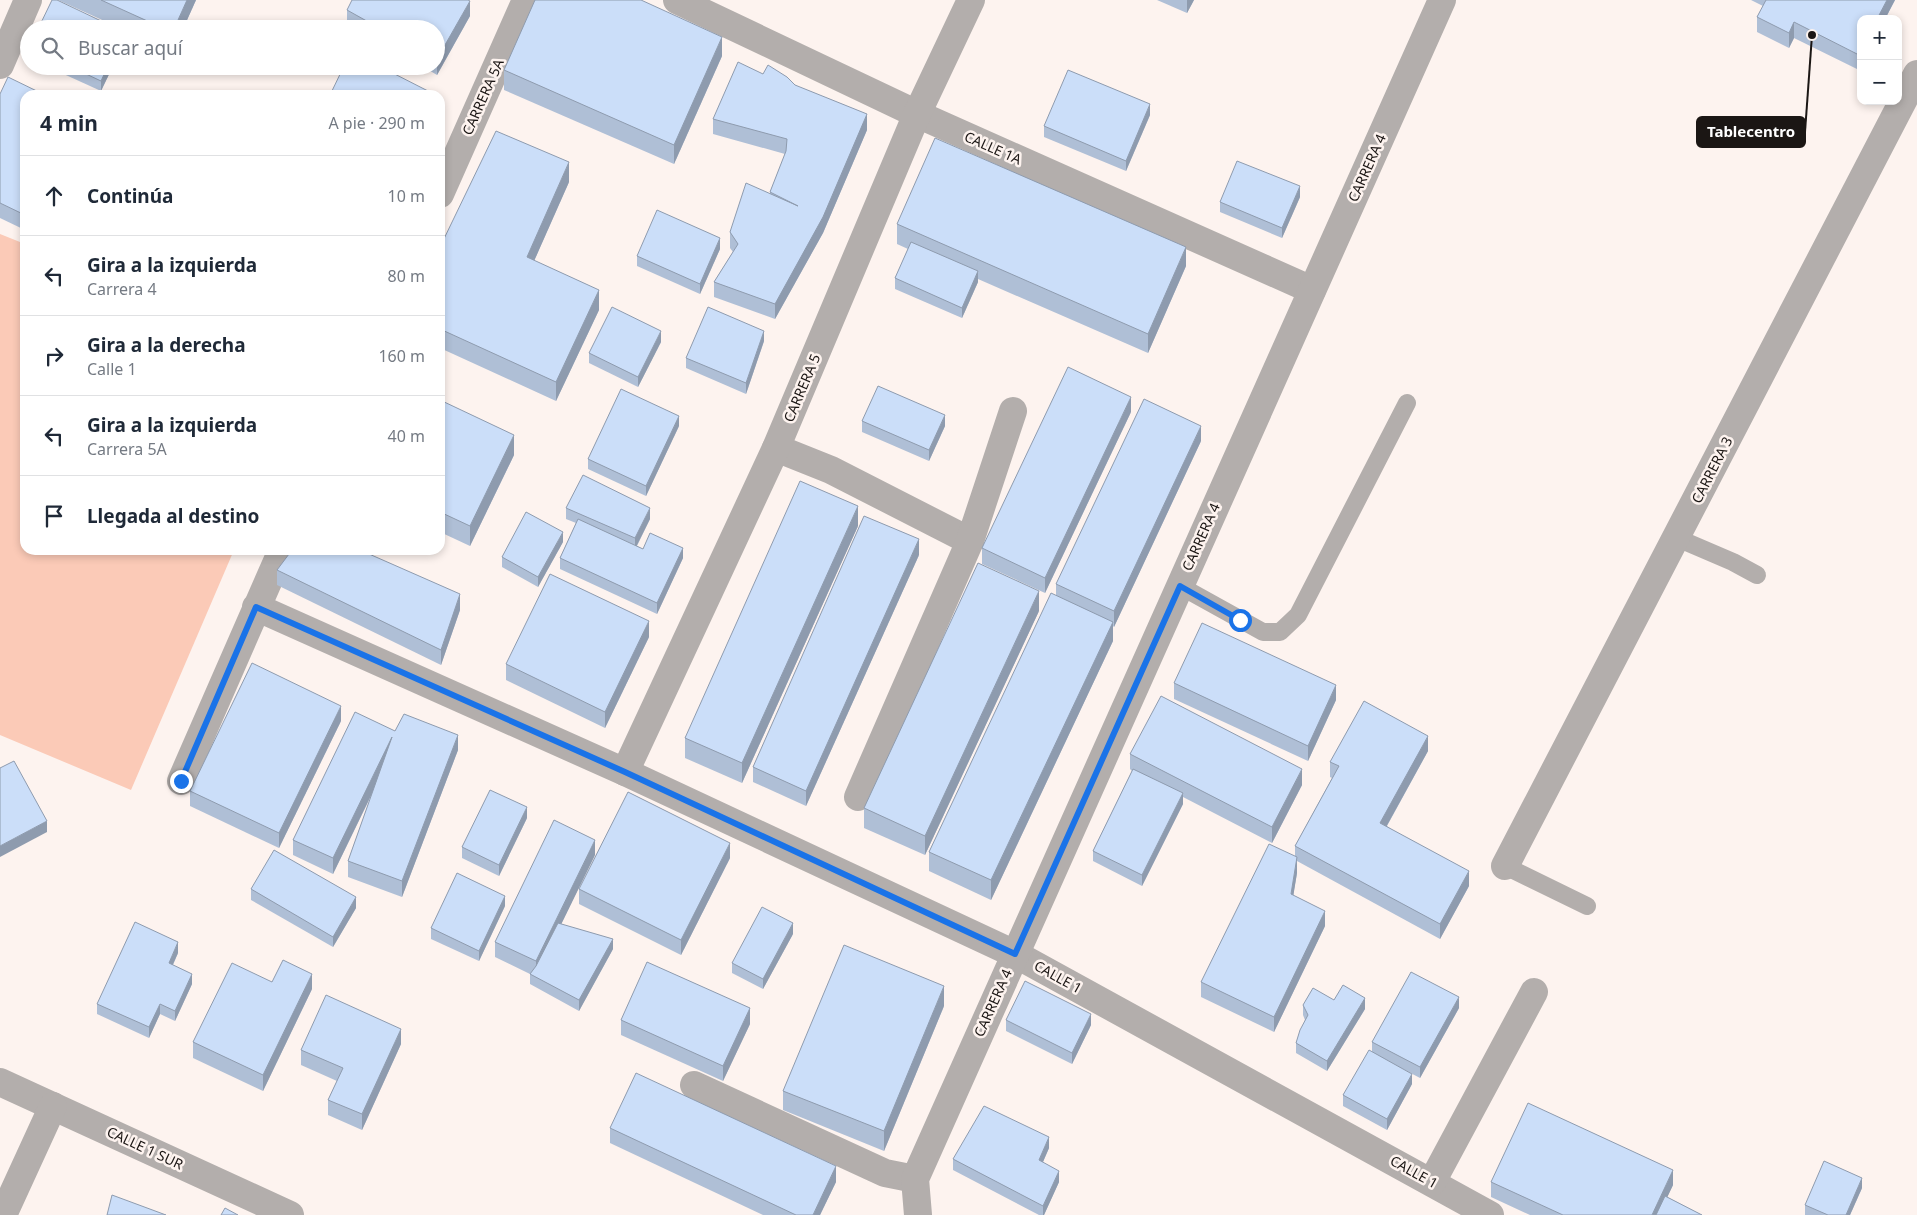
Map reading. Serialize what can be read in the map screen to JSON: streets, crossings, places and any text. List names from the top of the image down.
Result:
{
  "streets": {
    "street": [
      "CARRERA 5A",
      "CALLE 1A",
      "CARRERA 4",
      "CARRERA 5",
      "CARRERA 3",
      "CALLE 1",
      "CALLE 1 SUR"
    ]
  },
  "crossings": [
    ["CALLE 1A", "CARRERA 4"],
    ["CALLE 1A", "CARRERA 5"],
    ["CARRERA 4", "CALLE 1"],
    ["CARRERA 5", "CALLE 1"]
  ],
  "places": ["Tablecentro"],
  "page": {
    "map_buttons": ["+", "−"],
    "search": "Buscar aquí",
    "heading": ["4 min", "A pie · 290 m"],
    "list": [
      ["Continúa", "10 m"],
      ["Gira a la izquierda", "Carrera 4", "80 m"],
      ["Gira a la derecha", "Calle 1", "160 m"],
      ["Gira a la izquierda", "Carrera 5A", "40 m"],
      "Llegada al destino"
    ]
  }
}
